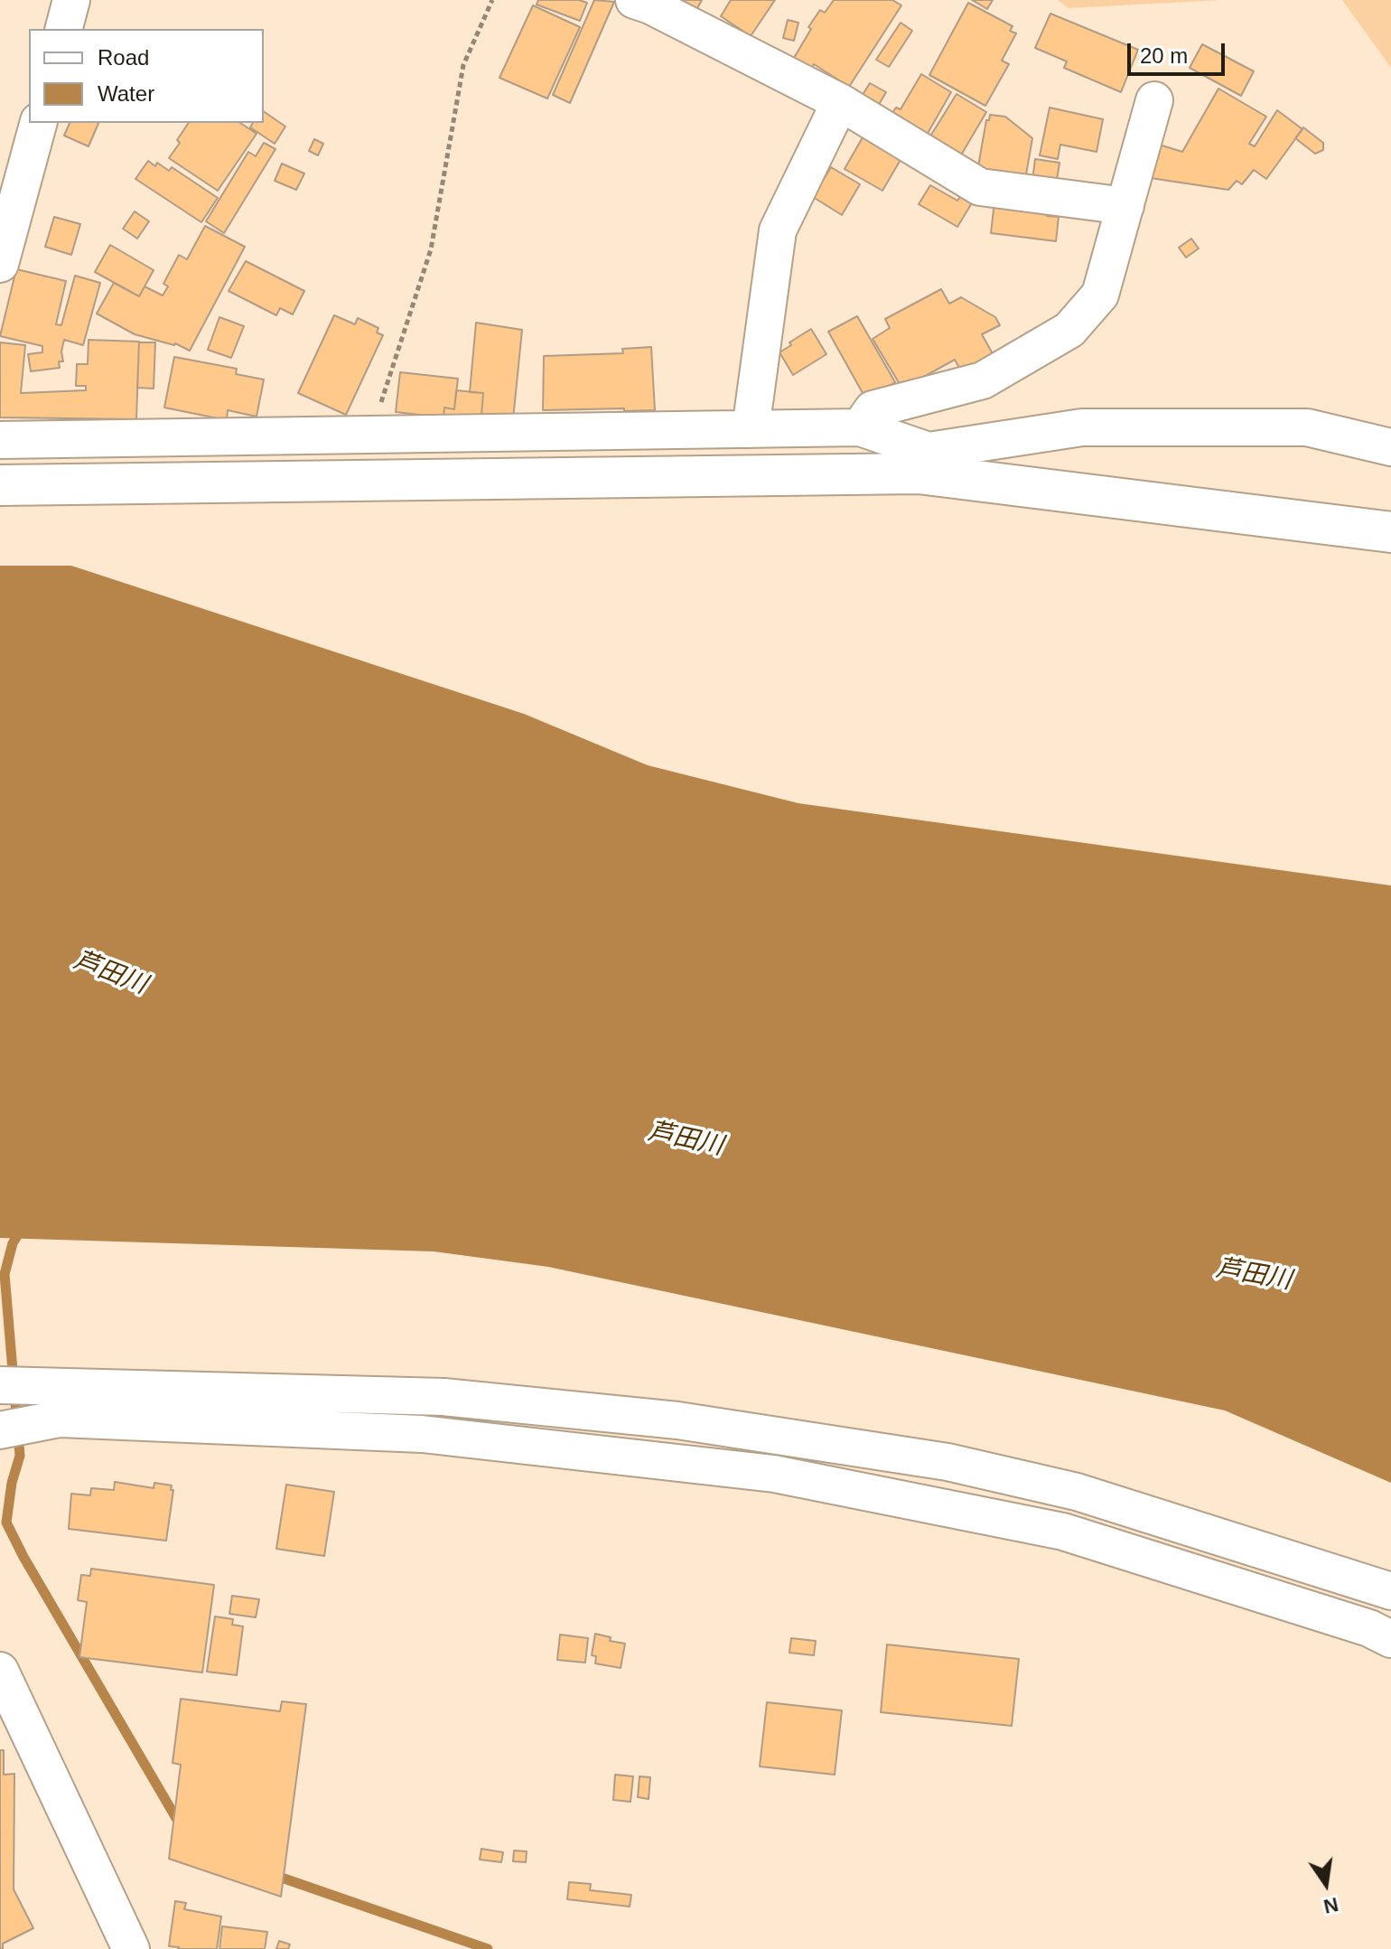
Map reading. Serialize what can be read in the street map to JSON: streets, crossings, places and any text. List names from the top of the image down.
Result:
{
  "water": ["芦田川"],
  "legend": ["Road", "Water"],
  "scale_bar": "20 m",
  "north": "bottom"
}
